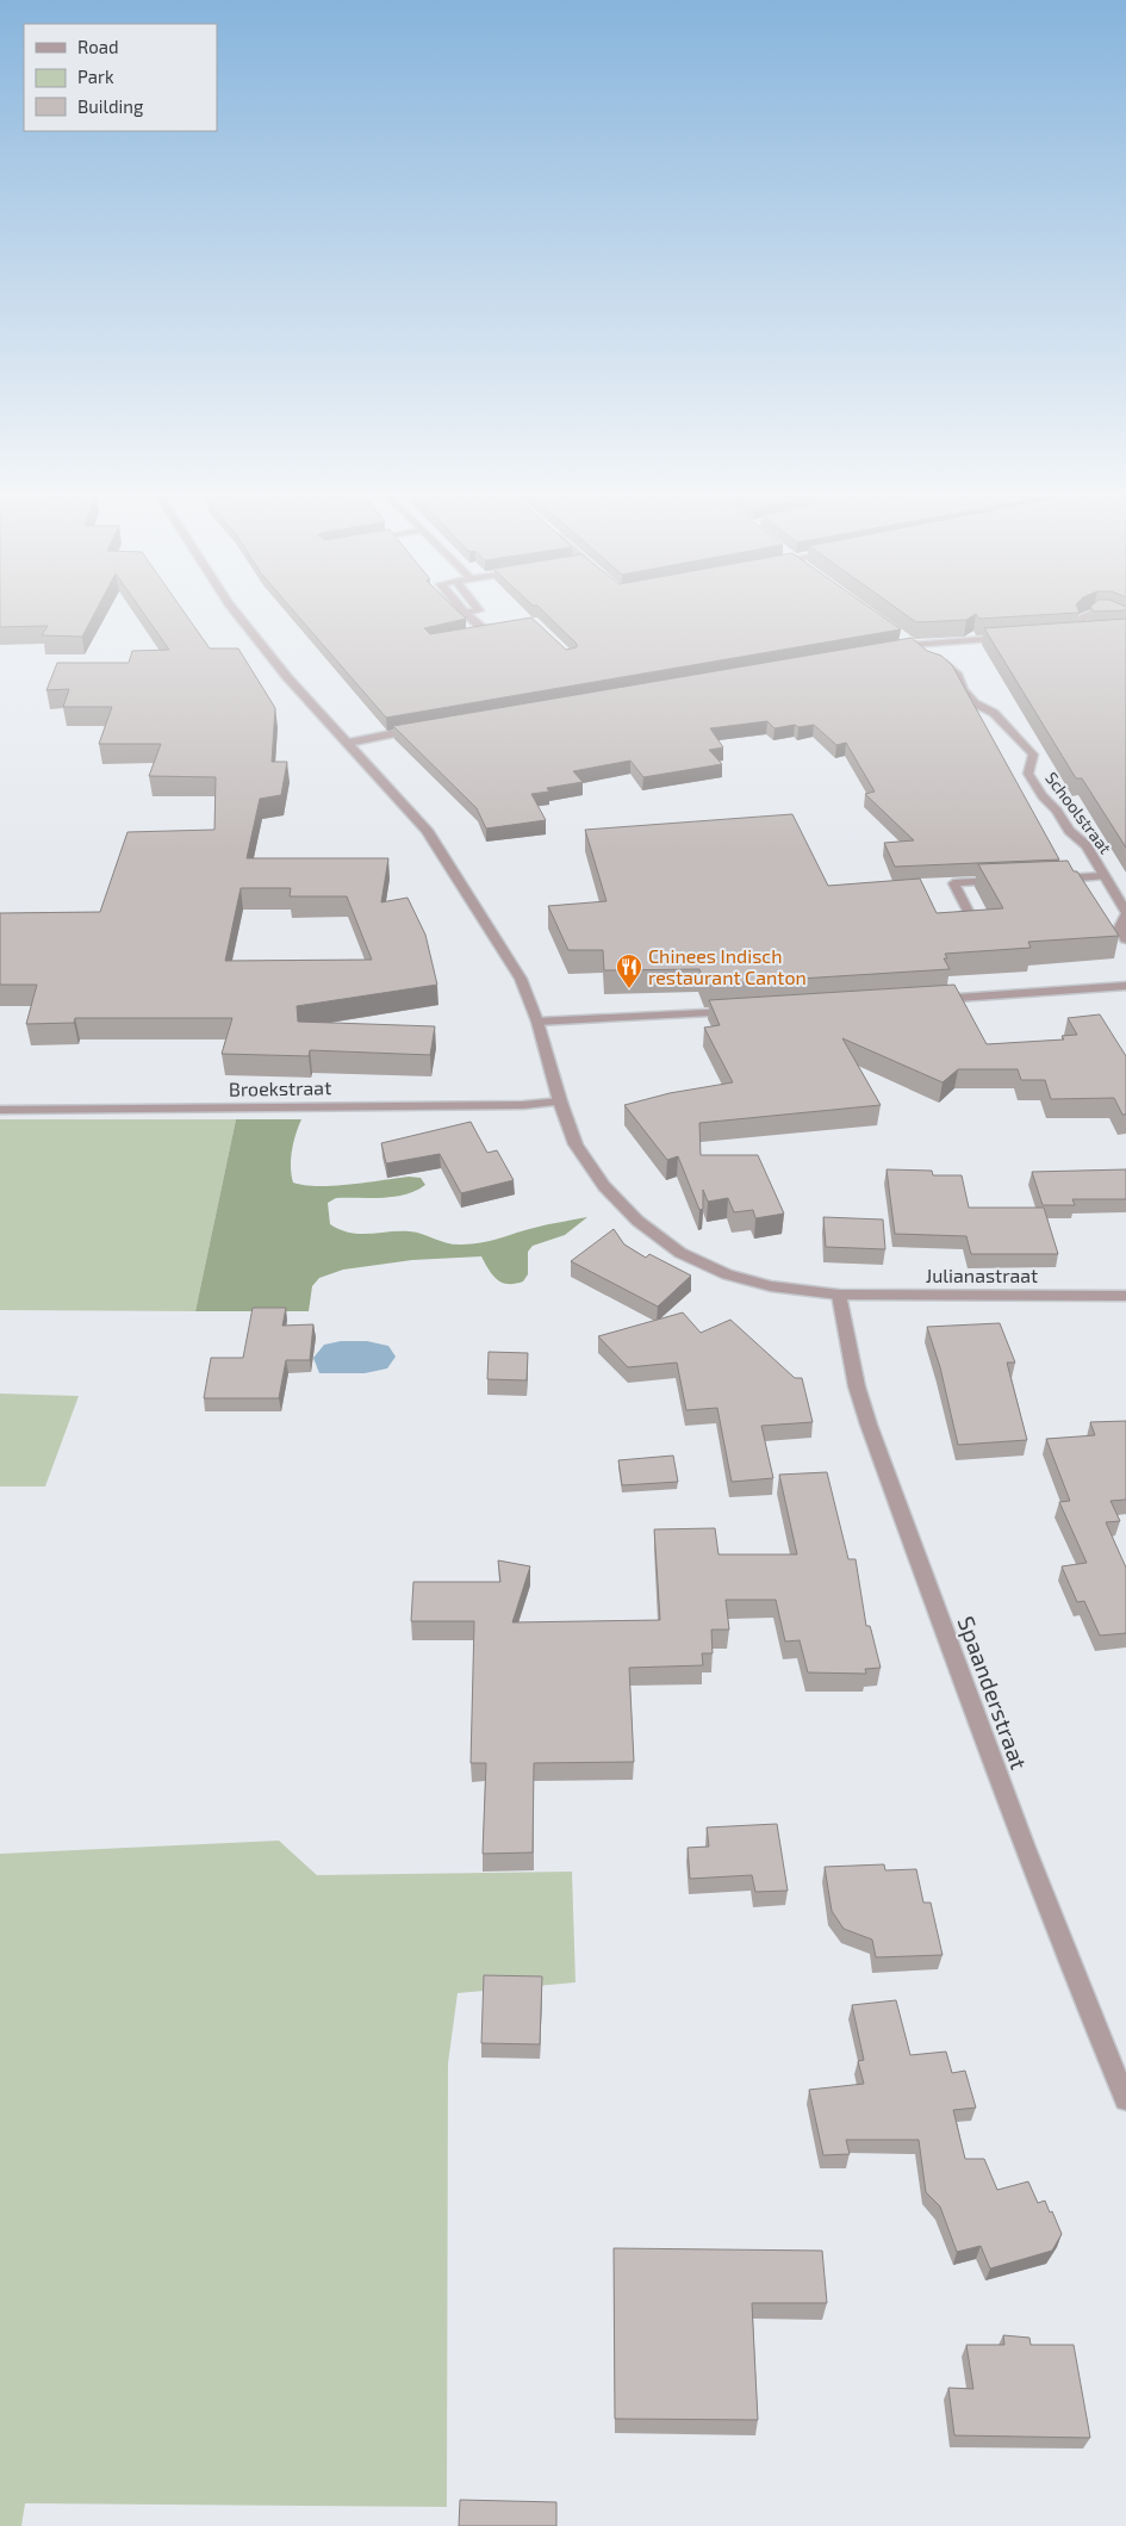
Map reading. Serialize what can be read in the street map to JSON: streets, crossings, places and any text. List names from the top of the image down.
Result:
{
  "streets": {
    "street": [
      "Schoolstraat",
      "Broekstraat",
      "Julianastraat",
      "Spaanderstraat"
    ]
  },
  "crossings": [
    ["Broekstraat", "Julianastraat"],
    ["Julianastraat", "Spaanderstraat"]
  ],
  "places": {
    "restaurant": ["Chinees Indisch restaurant Canton"]
  },
  "legend": ["Road", "Park", "Building"]
}
